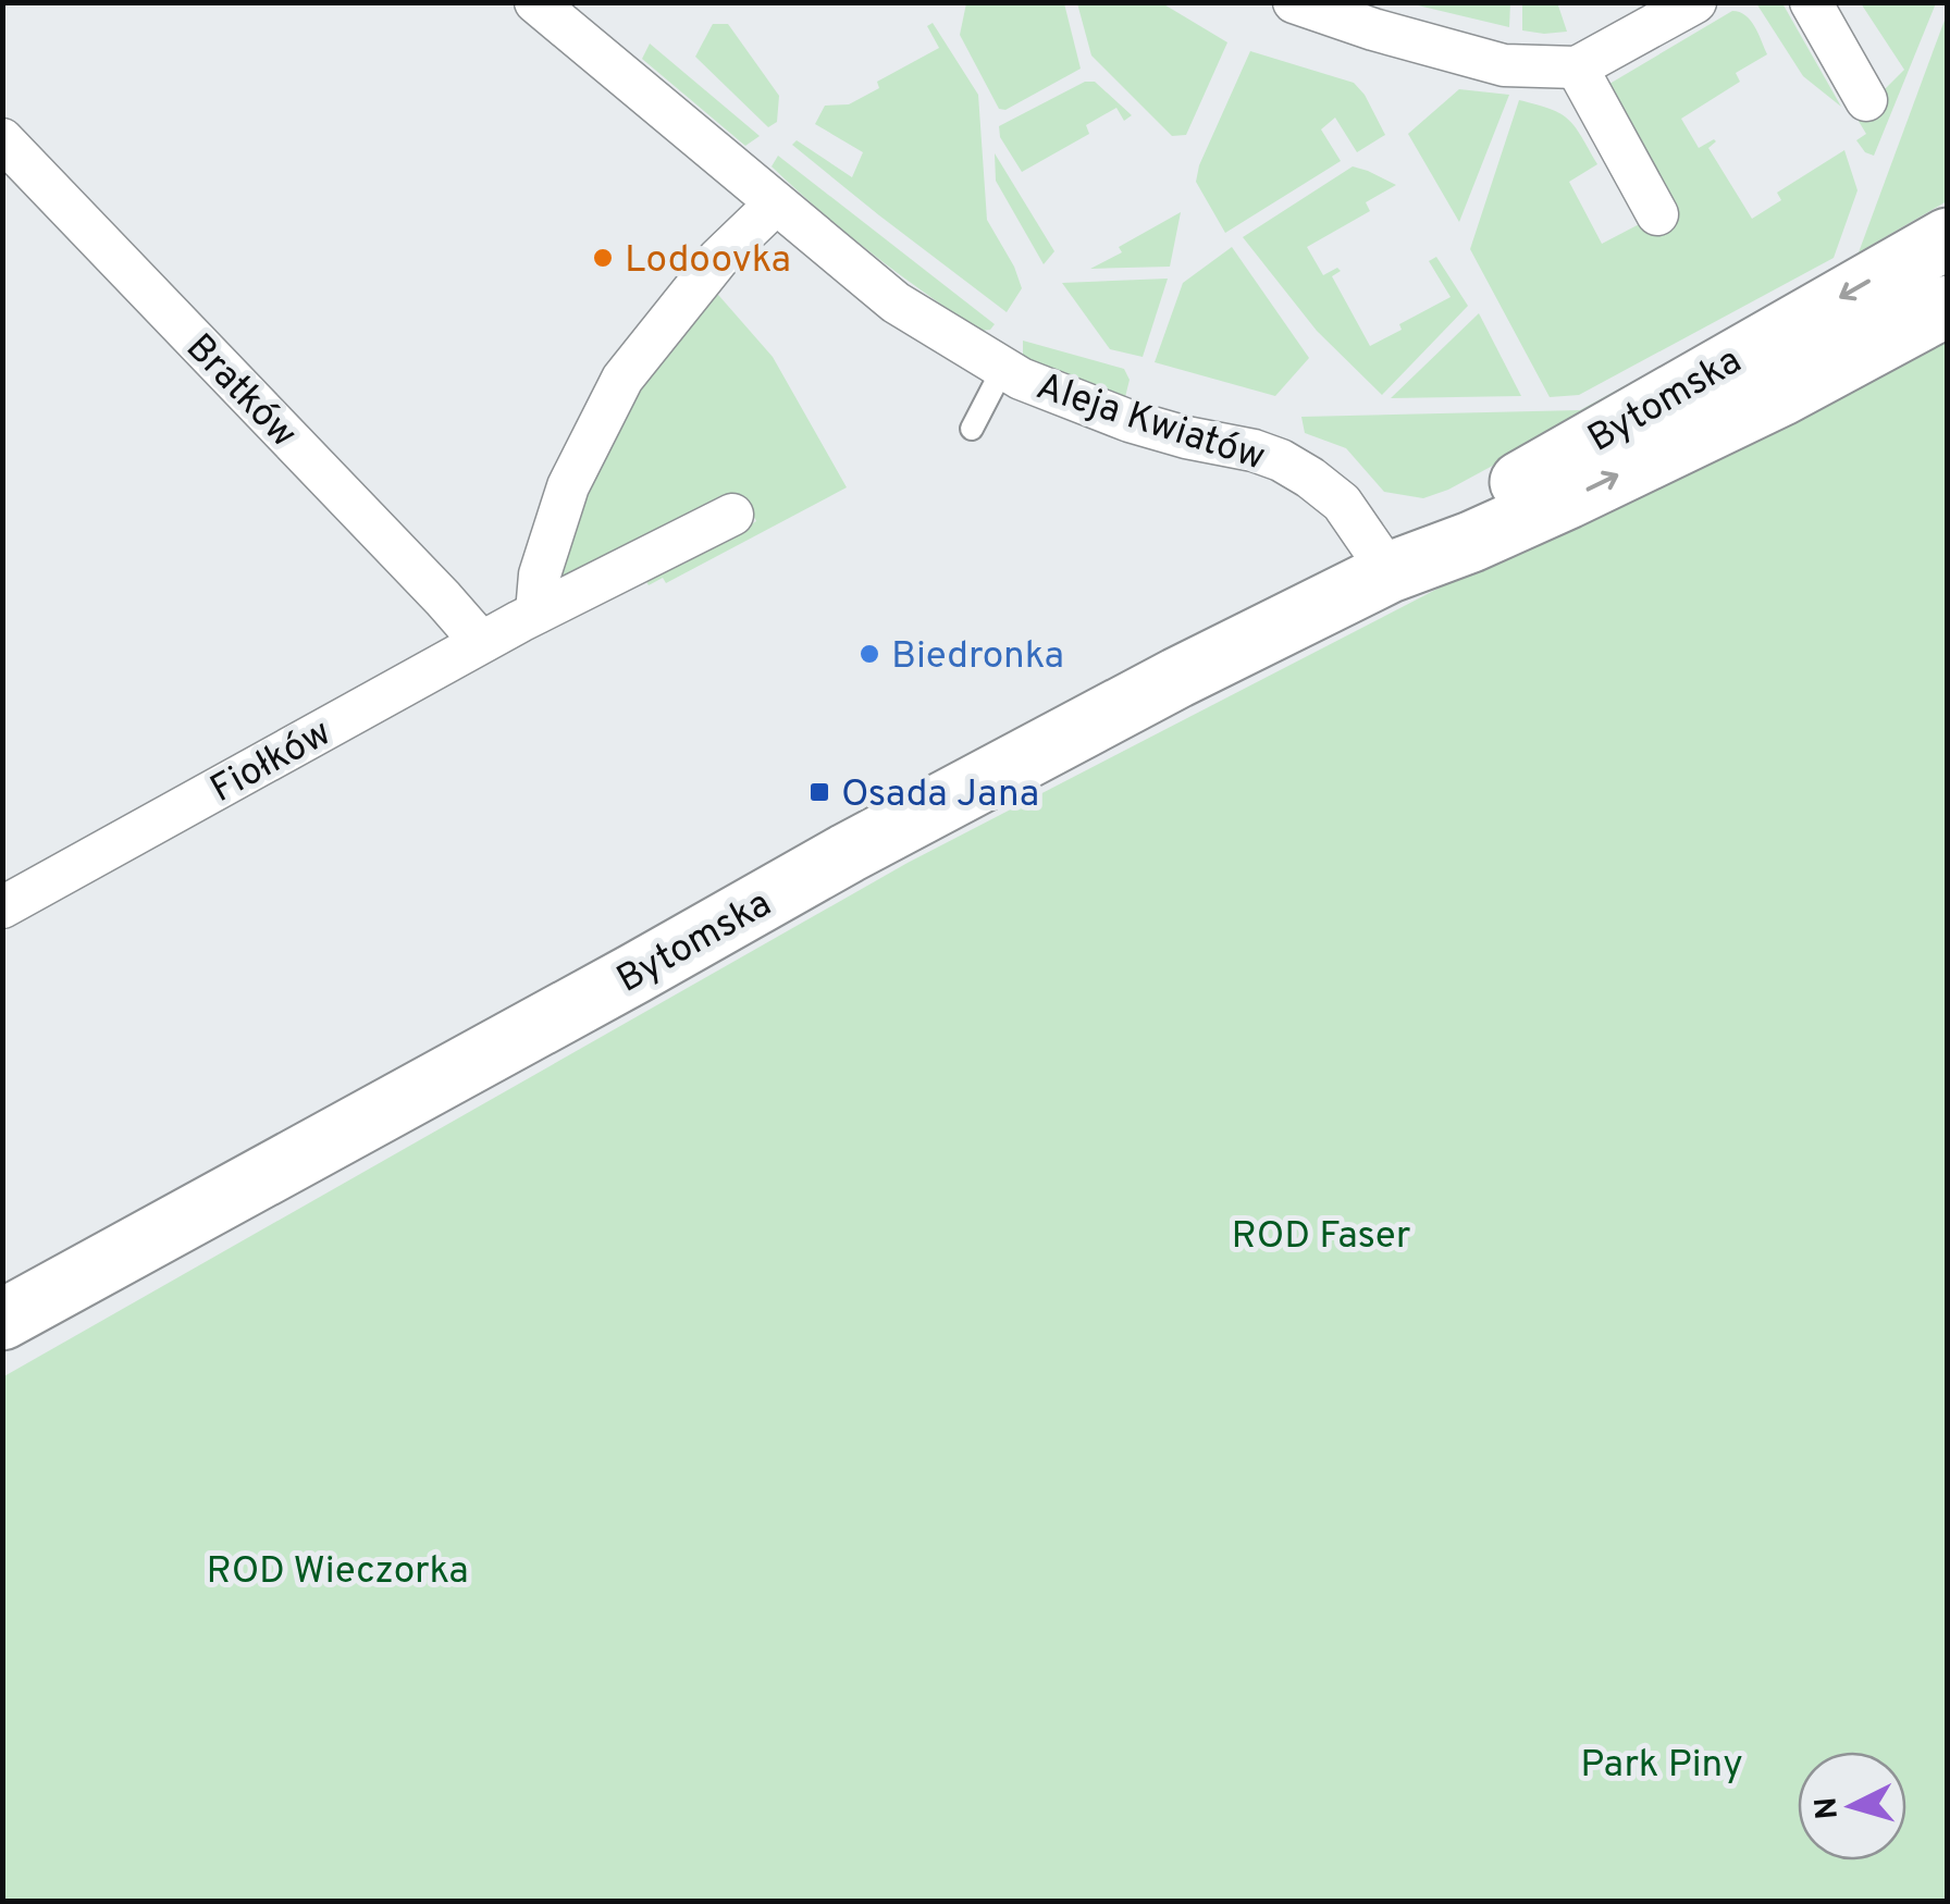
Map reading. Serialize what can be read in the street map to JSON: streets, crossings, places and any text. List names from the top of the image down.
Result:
{
  "streets": {
    "street": [
      "Bratków",
      "Bytomska",
      "Aleja Kwiatów",
      "Fiołków"
    ]
  },
  "crossings": [
    ["Bratków", "Fiołków"],
    ["Bytomska", "Aleja Kwiatów"]
  ],
  "parks": ["ROD Faser", "ROD Wieczorka", "Park Piny"],
  "places": {
    "other": ["Lodoovka", "Biedronka"],
    "transit": ["Osada Jana"]
  },
  "north": "left"
}
